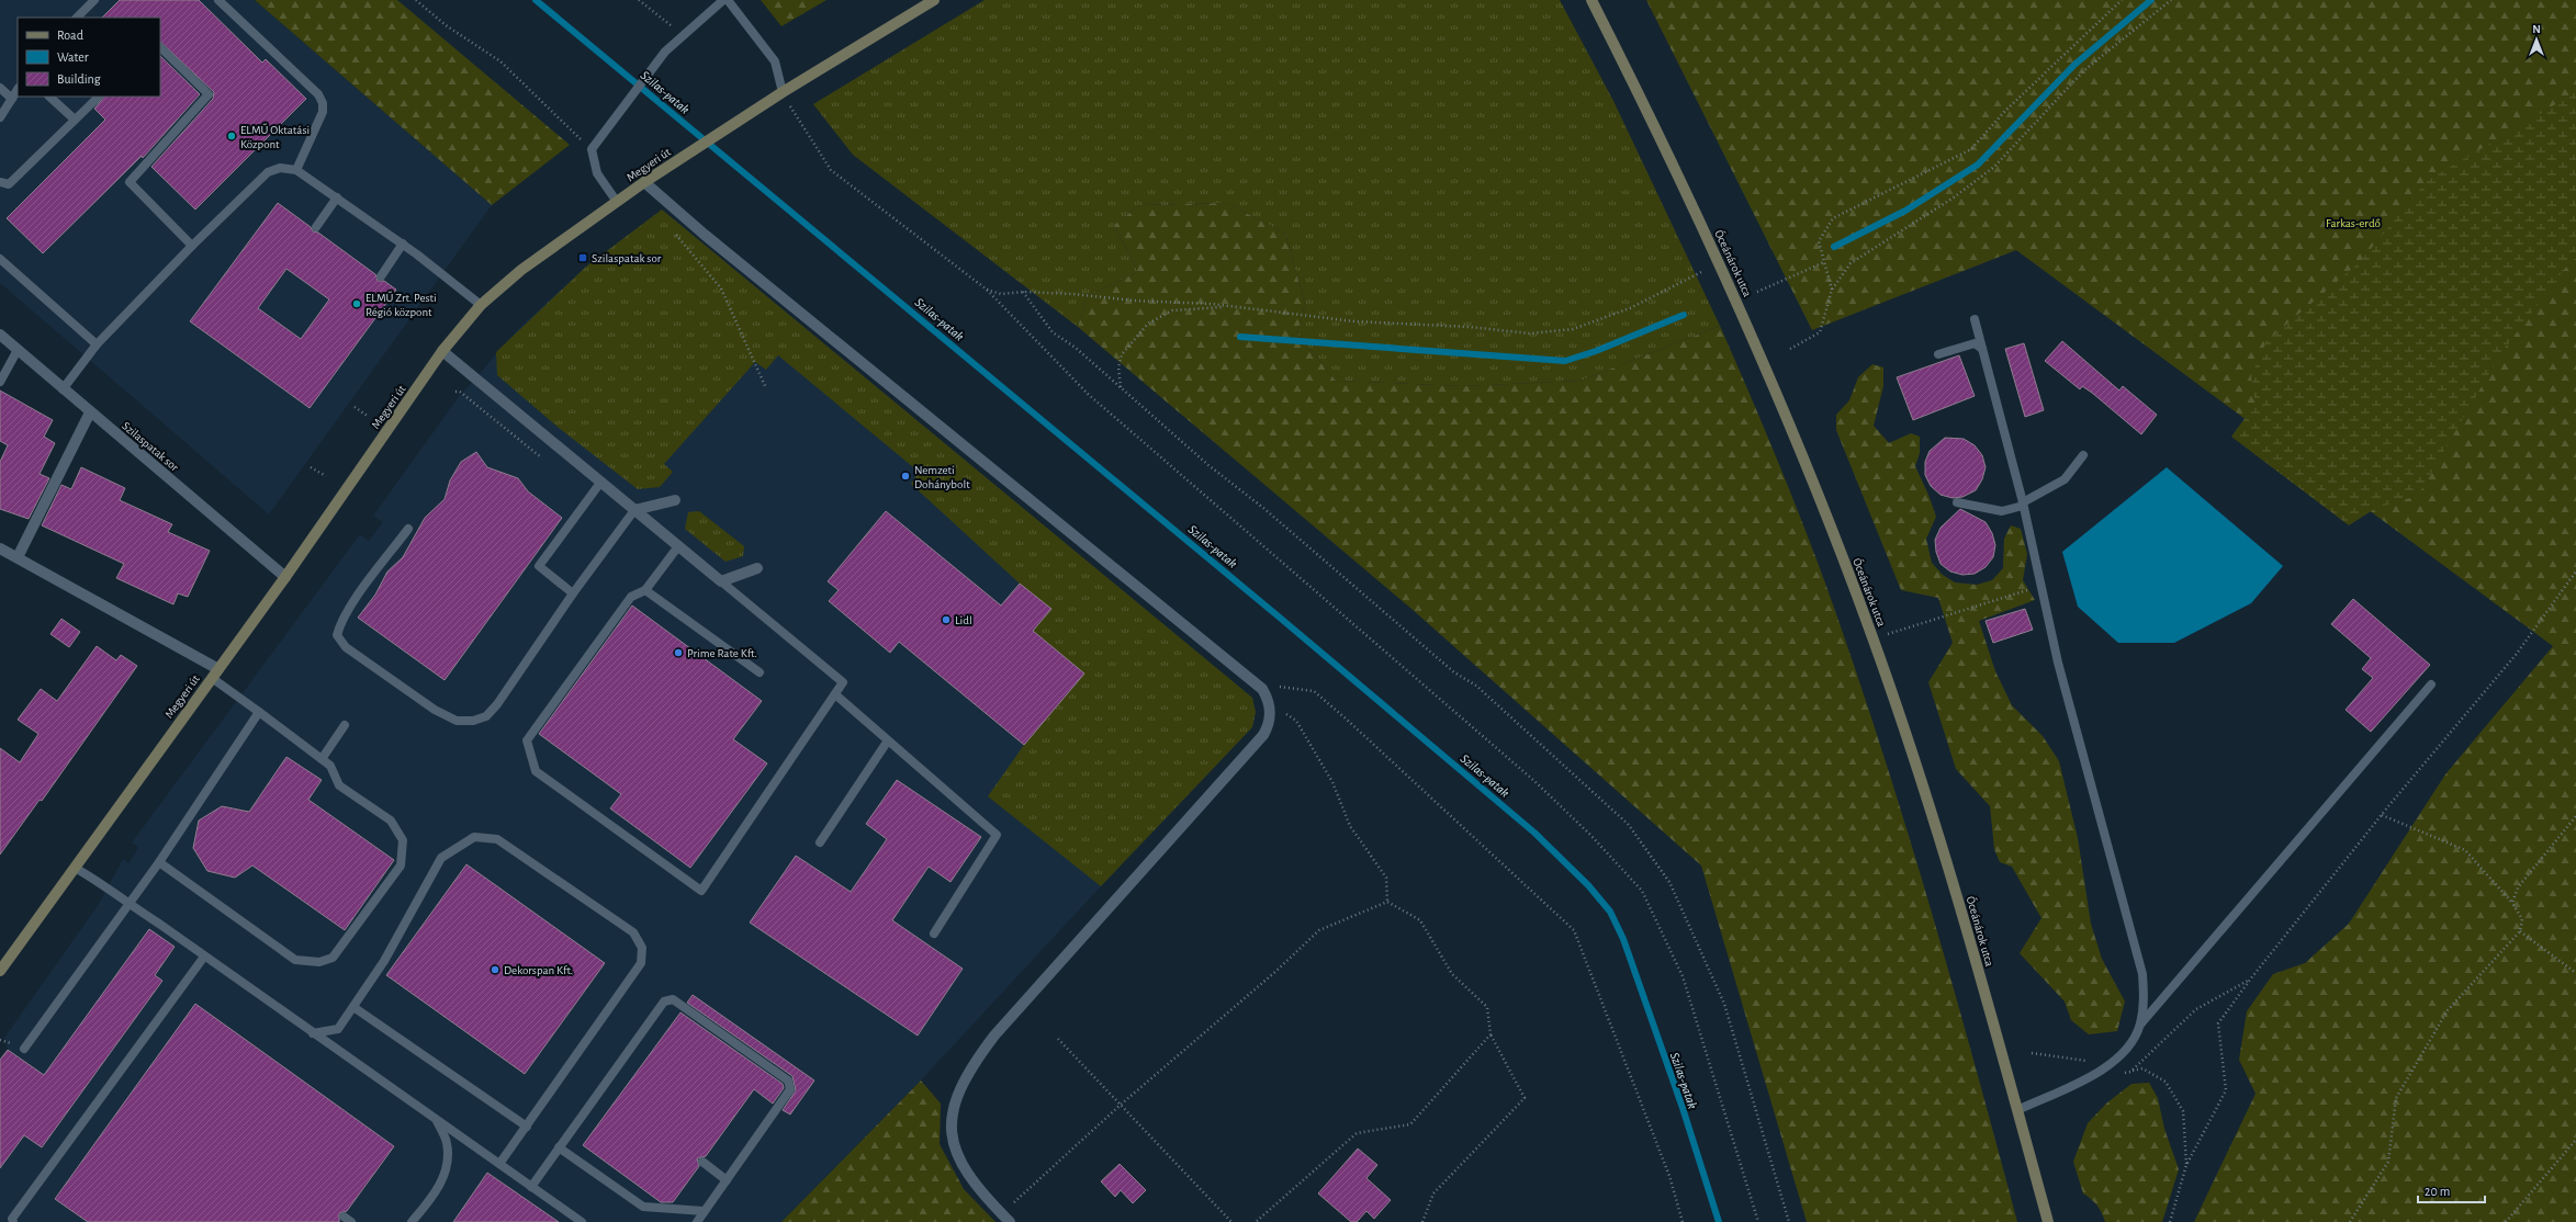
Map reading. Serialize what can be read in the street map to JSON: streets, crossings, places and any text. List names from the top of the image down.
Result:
{
  "streets": {
    "main road": ["Megyeri út", "Óceánárok utca"],
    "street": ["Szilaspatak sor"]
  },
  "crossings": [
    ["Megyeri út", "Szilaspatak sor"]
  ],
  "water": ["Szilas-patak"],
  "parks": ["Farkas-erdő"],
  "places": {
    "other": [
      "ELMŰ Oktatási Központ",
      "ELMŰ Zrt. Pesti Régió központ",
      "Nemzeti Dohánybolt",
      "Lidl",
      "Prime Rate Kft.",
      "Dekorspan Kft."
    ],
    "transit": ["Szilaspatak sor"]
  },
  "legend": ["Road", "Water", "Building"],
  "scale_bar": "20 m",
  "north": "top"
}
